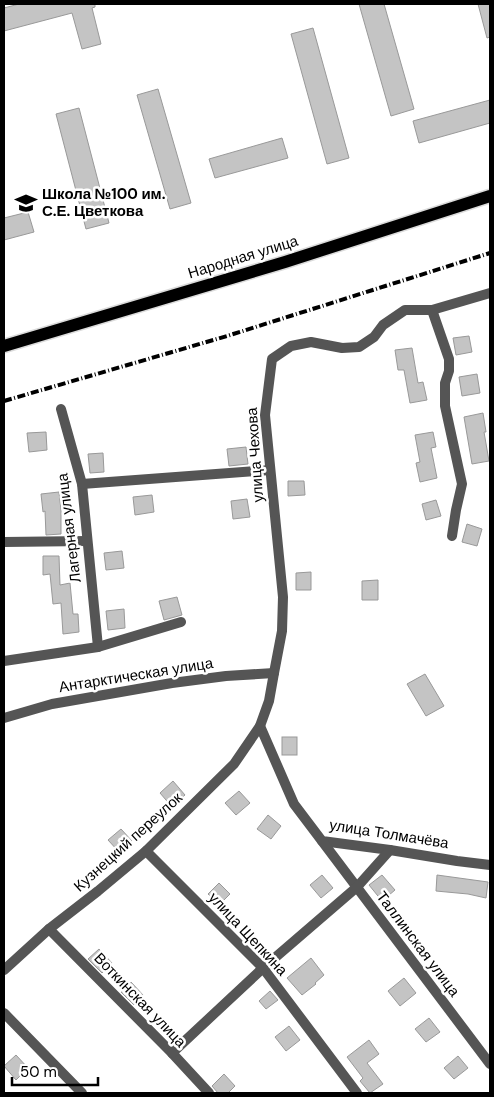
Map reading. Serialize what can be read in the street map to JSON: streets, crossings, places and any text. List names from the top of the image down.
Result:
{
  "streets": {
    "main road": ["Народная улица"],
    "street": [
      "улица Чехова",
      "Лагерная улица",
      "Антарктическая улица",
      "улица Толмачёва",
      "Кузнецкий переулок",
      "улица Щепкина",
      "Таллинская улица",
      "Воткинская улица"
    ]
  },
  "crossings": [
    ["улица Чехова", "Антарктическая улица"],
    ["улица Чехова", "улица Толмачёва"],
    ["улица Чехова", "Кузнецкий переулок"],
    ["улица Толмачёва", "Кузнецкий переулок"],
    ["улица Толмачёва", "Таллинская улица"],
    ["Кузнецкий переулок", "улица Щепкина"],
    ["Кузнецкий переулок", "Воткинская улица"]
  ],
  "places": {
    "school or university": ["Школа №100 им. С.Е. Цветкова"]
  },
  "scale_bar": "50 m"
}
